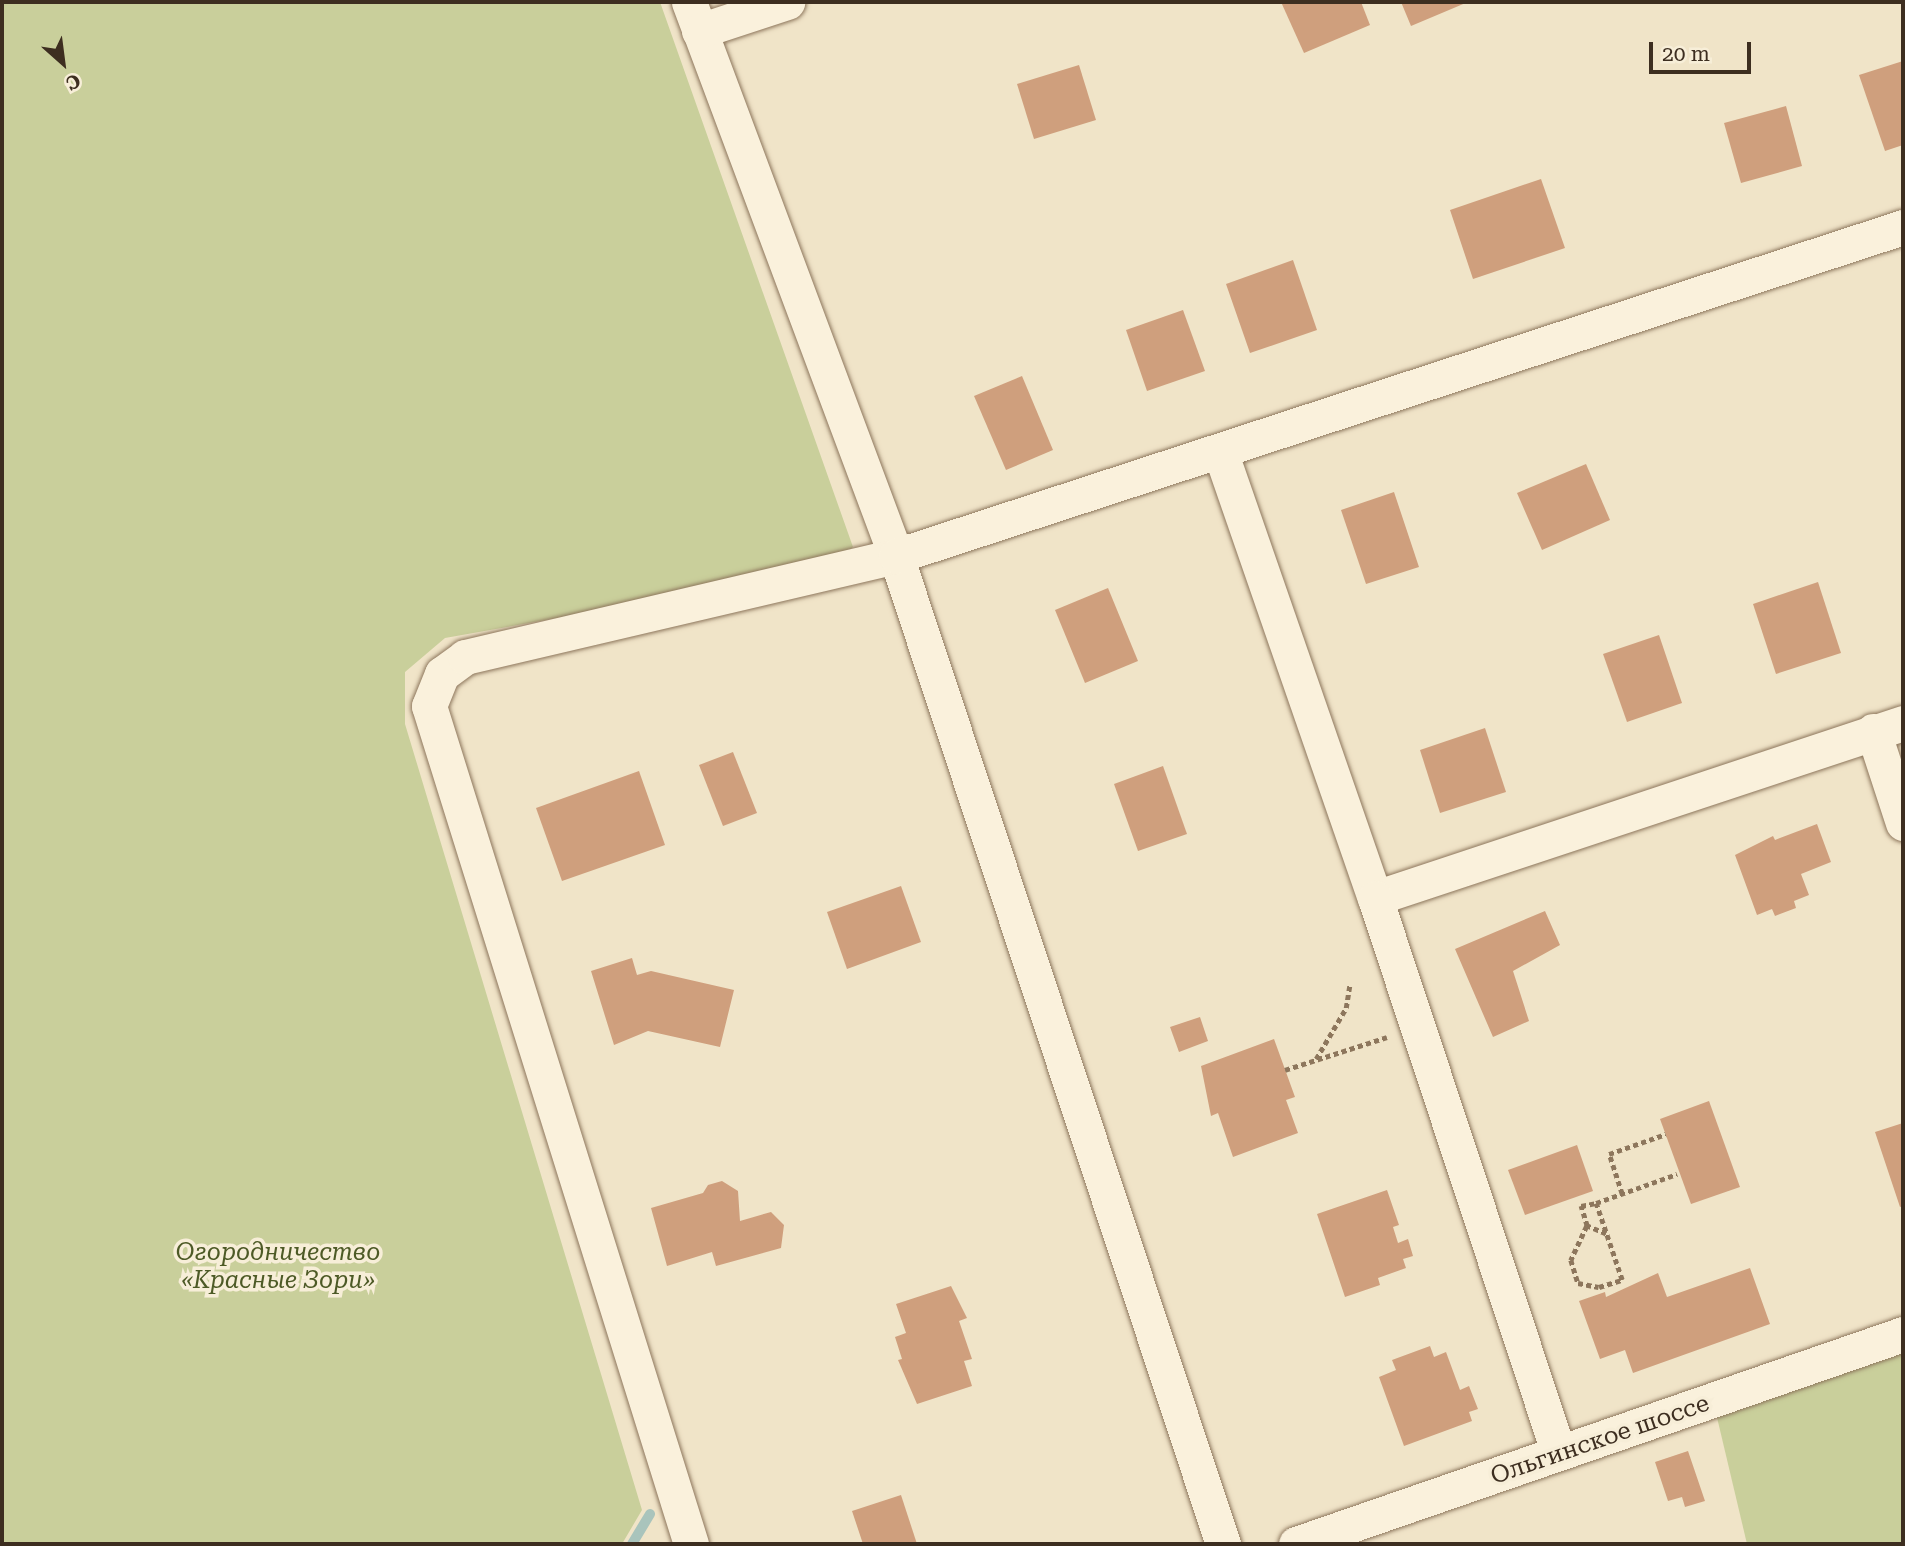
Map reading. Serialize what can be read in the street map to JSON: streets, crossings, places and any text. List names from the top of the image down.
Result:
{
  "streets": {
    "street": ["Ольгинское шоссе"]
  },
  "parks": ["Огородничество «Красные Зори»"],
  "scale_bar": "20 m",
  "north": "bottom right"
}
